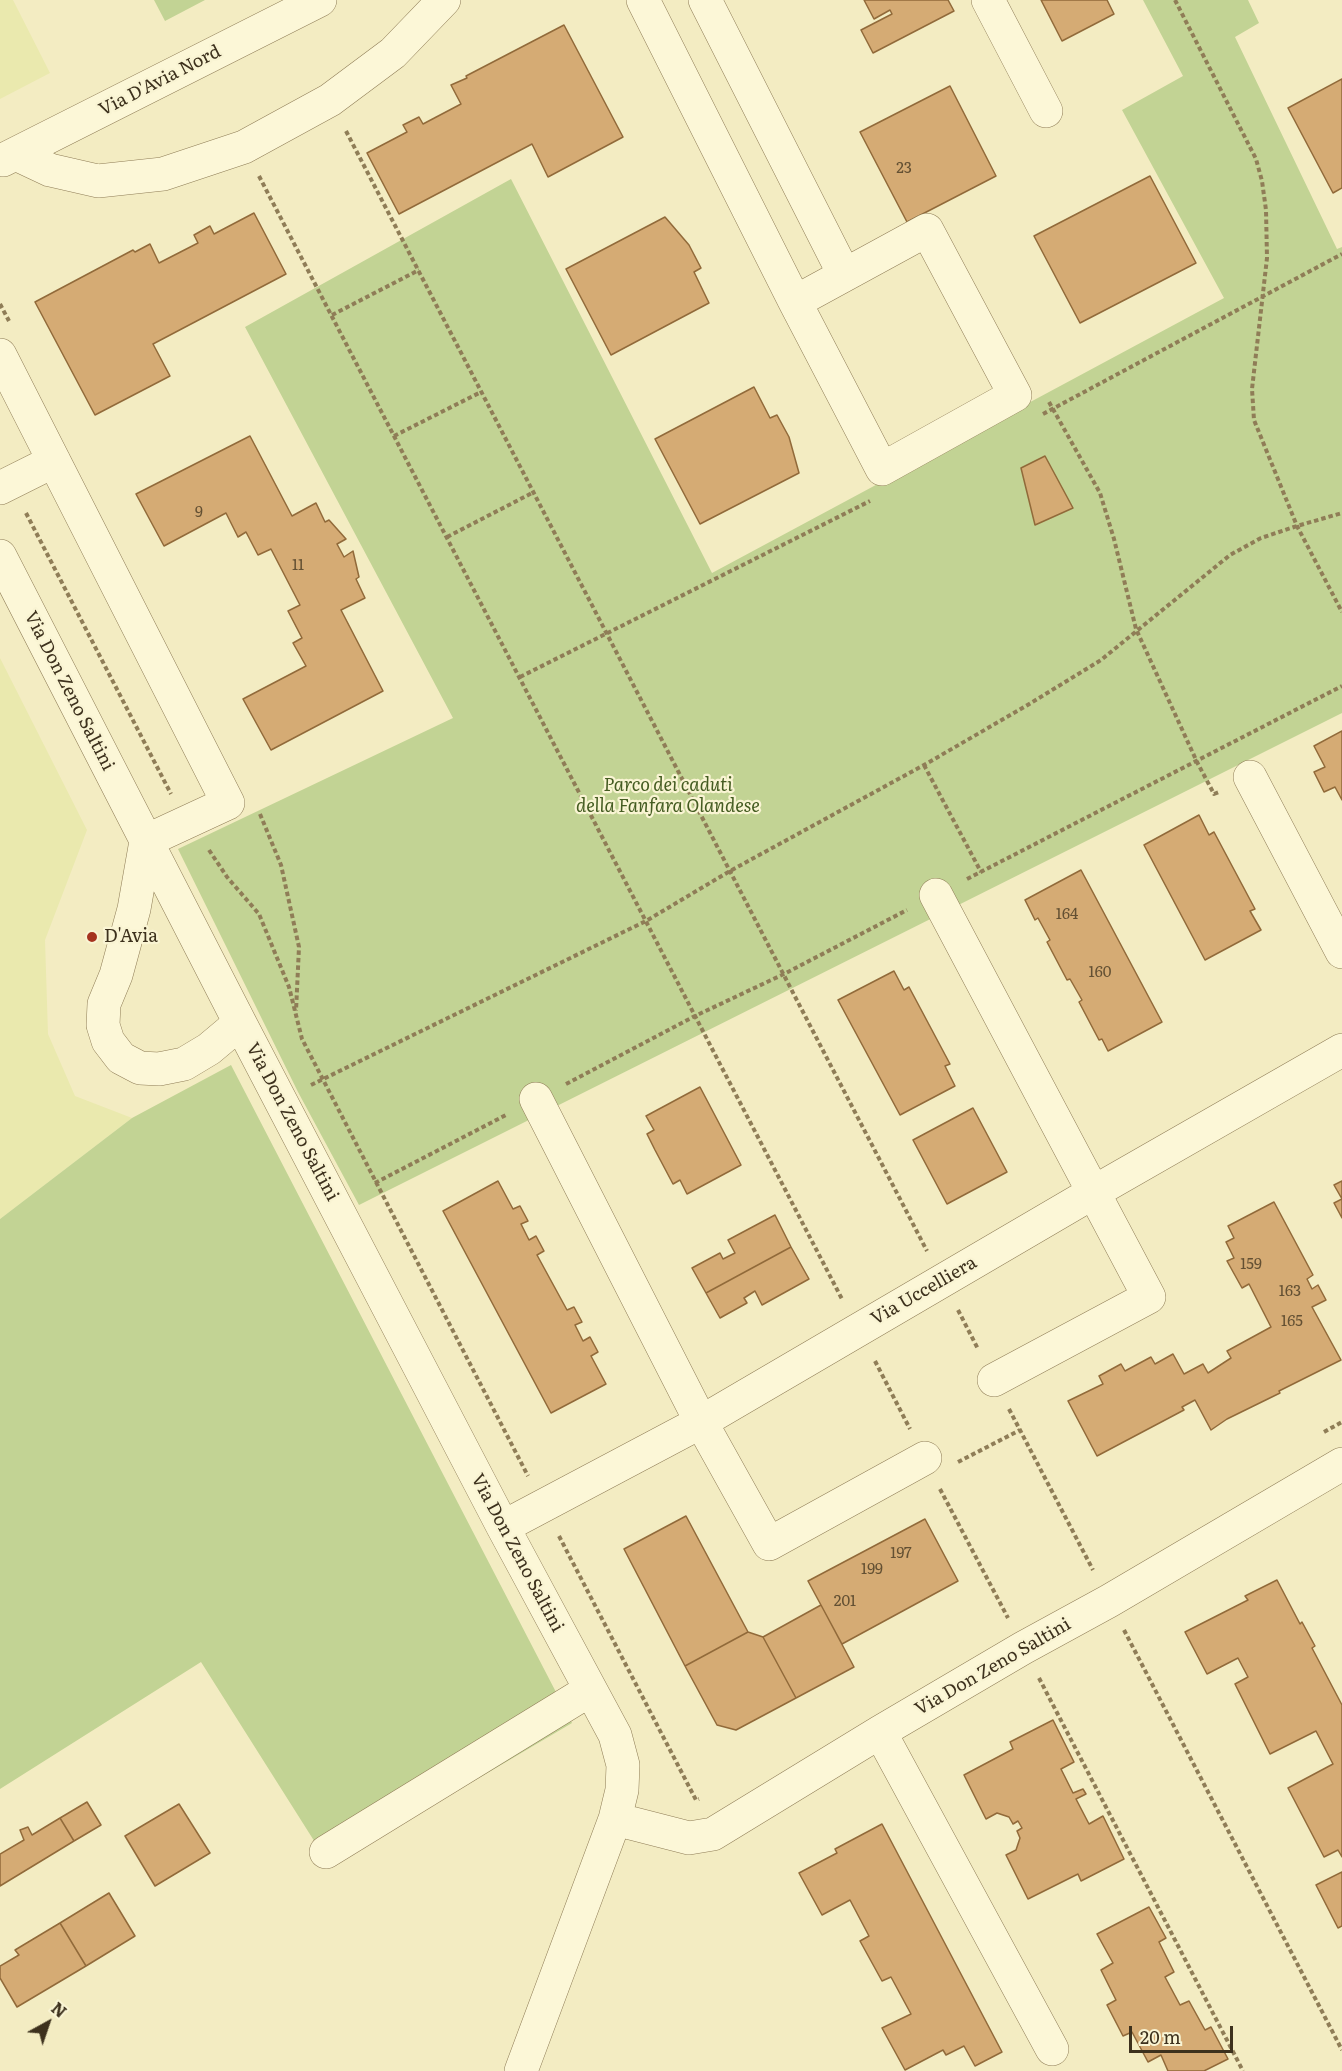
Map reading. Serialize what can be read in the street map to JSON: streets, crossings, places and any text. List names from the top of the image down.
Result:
{
  "streets": {
    "street": ["Via D'Avia Nord", "Via Don Zeno Saltini", "Via Uccelliera"]
  },
  "crossings": [
    ["Via Don Zeno Saltini", "Via Uccelliera"]
  ],
  "parks": ["Parco dei caduti della Fanfara Olandese"],
  "places": ["D'Avia"],
  "house_numbers": [
    "23",
    "9",
    "11",
    "164",
    "160",
    "159",
    "163",
    "165",
    "197",
    "199",
    "201"
  ],
  "scale_bar": "20 m",
  "north": "top right"
}
